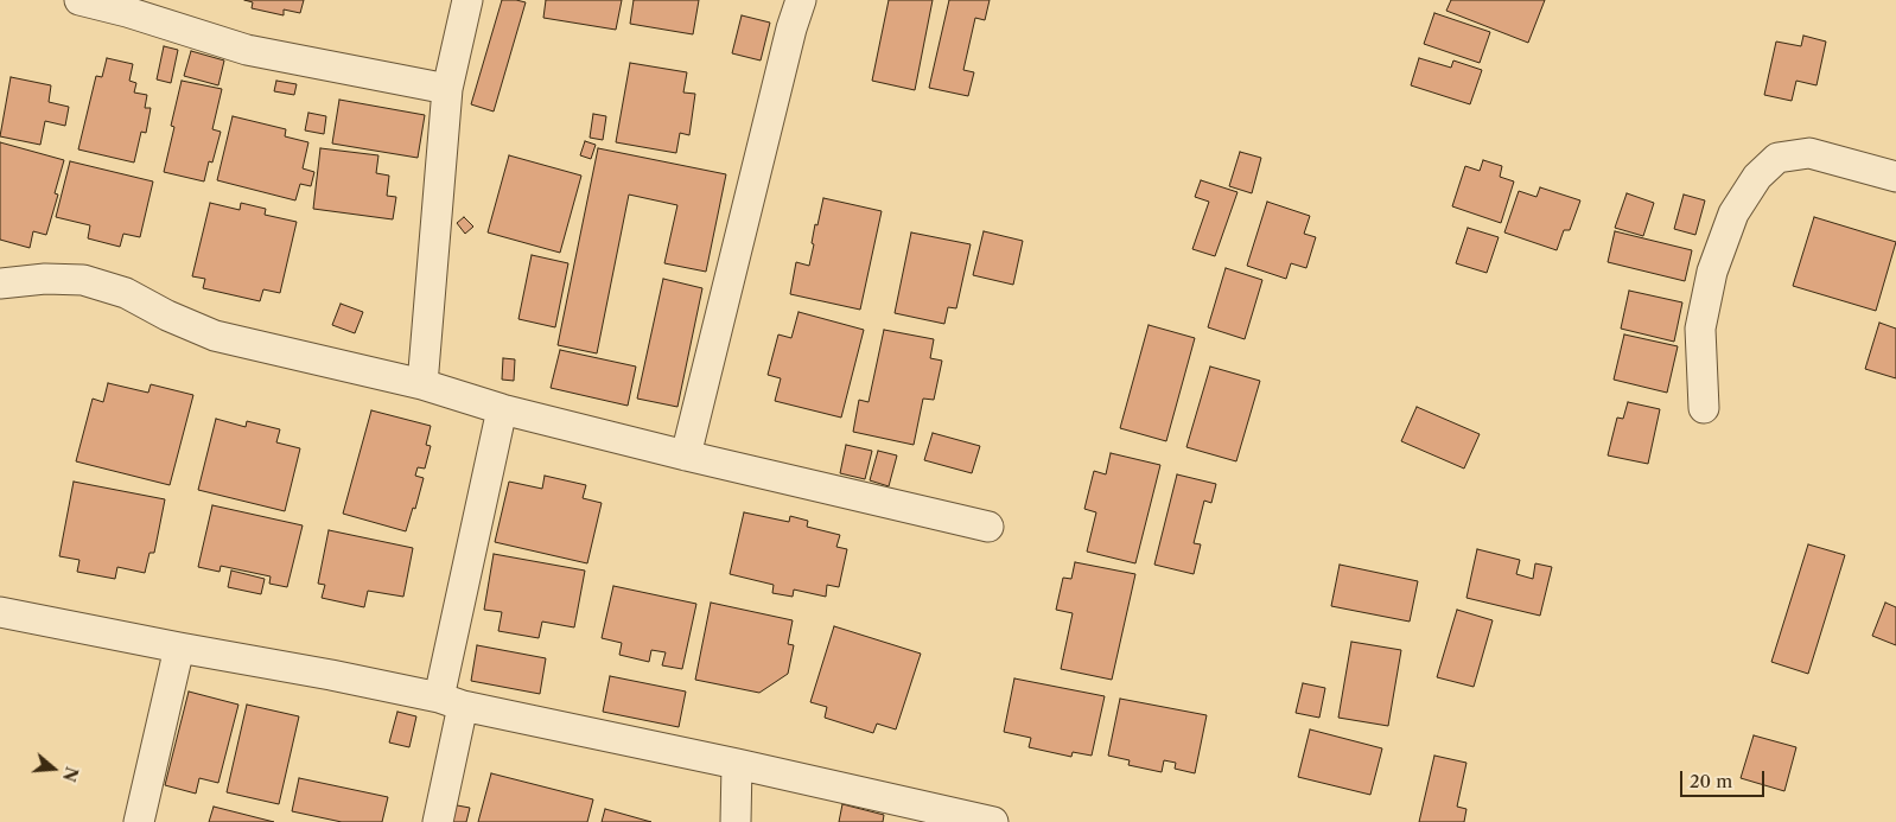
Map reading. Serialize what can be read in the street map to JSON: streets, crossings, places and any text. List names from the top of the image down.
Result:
{
  "scale_bar": "20 m",
  "north": "right"
}
